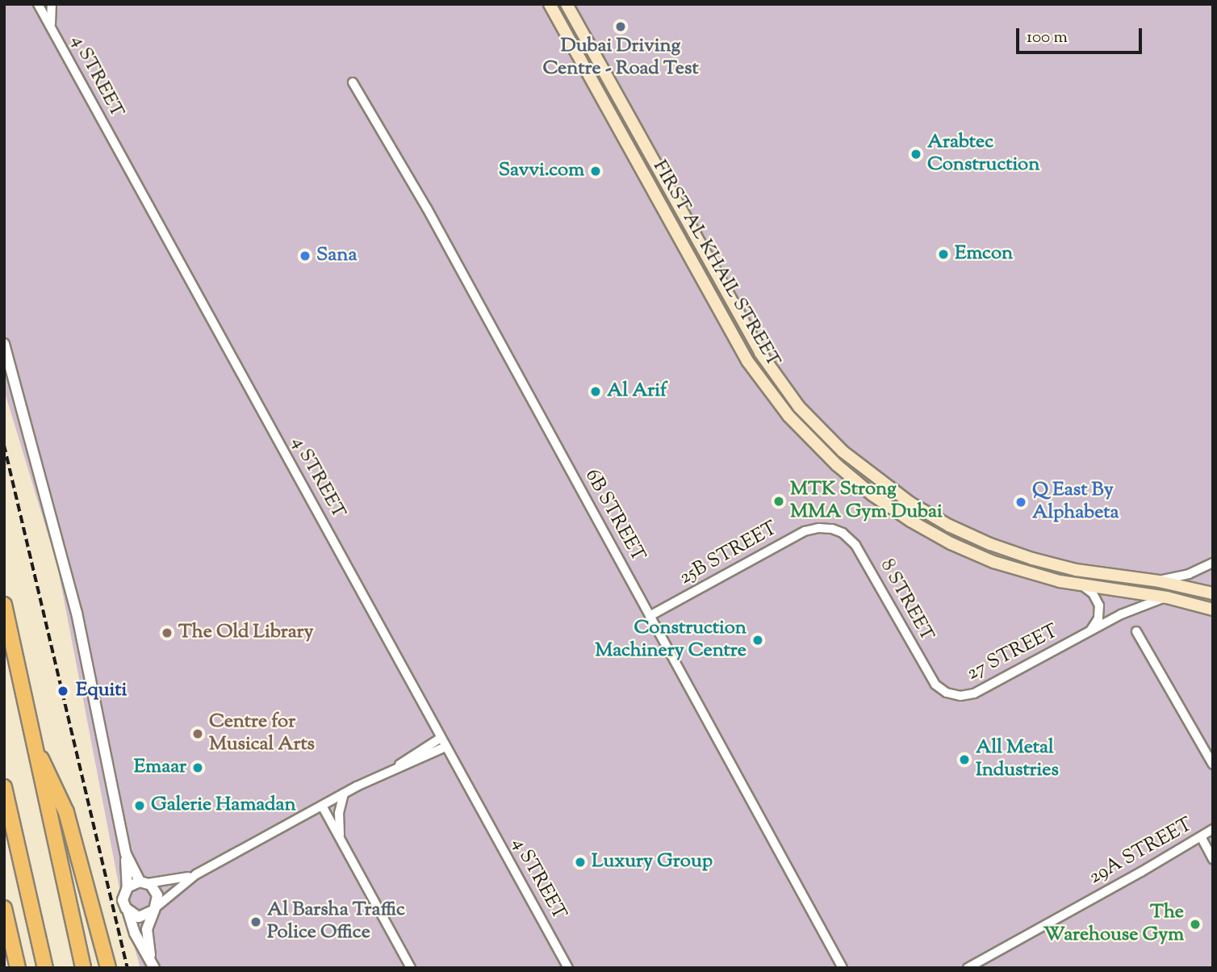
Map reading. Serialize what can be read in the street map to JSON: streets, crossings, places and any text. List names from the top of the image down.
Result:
{
  "streets": {
    "main road": ["FIRST AL KHAIL STREET"],
    "street": [
      "4 STREET",
      "6B STREET",
      "25B STREET",
      "8 STREET",
      "27 STREET",
      "29A STREET"
    ]
  },
  "crossings": [
    ["FIRST AL KHAIL STREET", "27 STREET"],
    ["6B STREET", "25B STREET"],
    ["25B STREET", "8 STREET"],
    ["8 STREET", "27 STREET"]
  ],
  "places": [
    "Dubai Driving Centre - Road Test",
    "Arabtec Construction",
    "Savvi.com",
    "Emcon",
    "Sana",
    "Al Arif",
    "MTK Strong MMA Gym Dubai",
    "Q East By Alphabeta",
    "The Old Library",
    "Construction Machinery Centre",
    "Equiti",
    "Centre for Musical Arts",
    "All Metal Industries",
    "Emaar",
    "Galerie Hamadan",
    "Luxury Group",
    "Al Barsha Traffic Police Office",
    "The Warehouse Gym"
  ],
  "scale_bar": "100 m"
}
